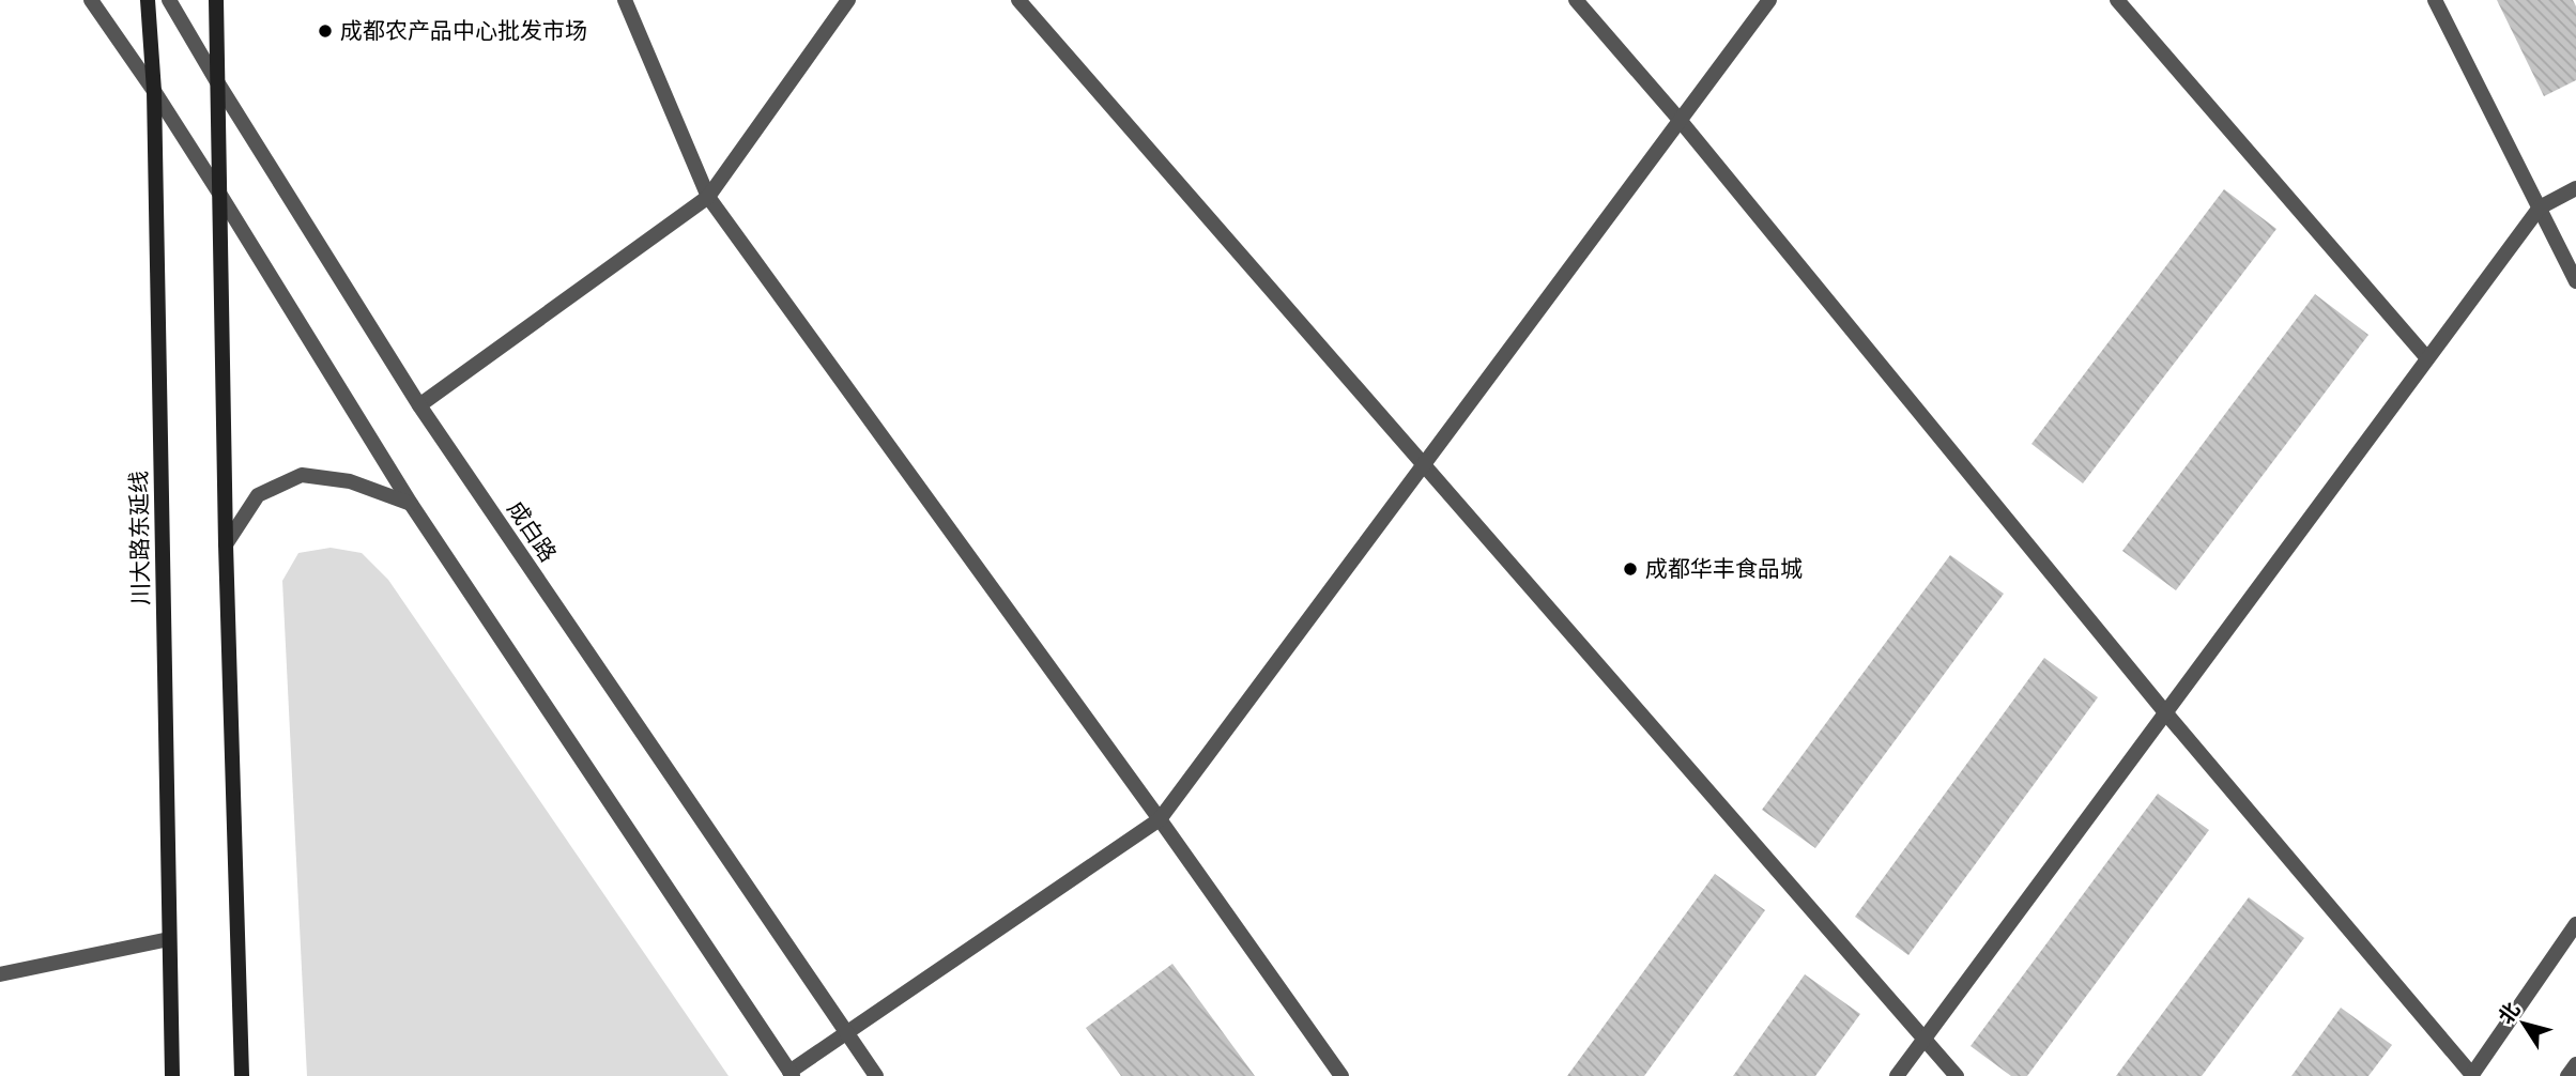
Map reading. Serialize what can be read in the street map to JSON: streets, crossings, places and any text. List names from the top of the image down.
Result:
{
  "streets": {
    "main road": ["川大路东延线"],
    "street": ["成白路"]
  },
  "places": ["成都农产品中心批发市场", "成都华丰食品城"],
  "north": "top left"
}
